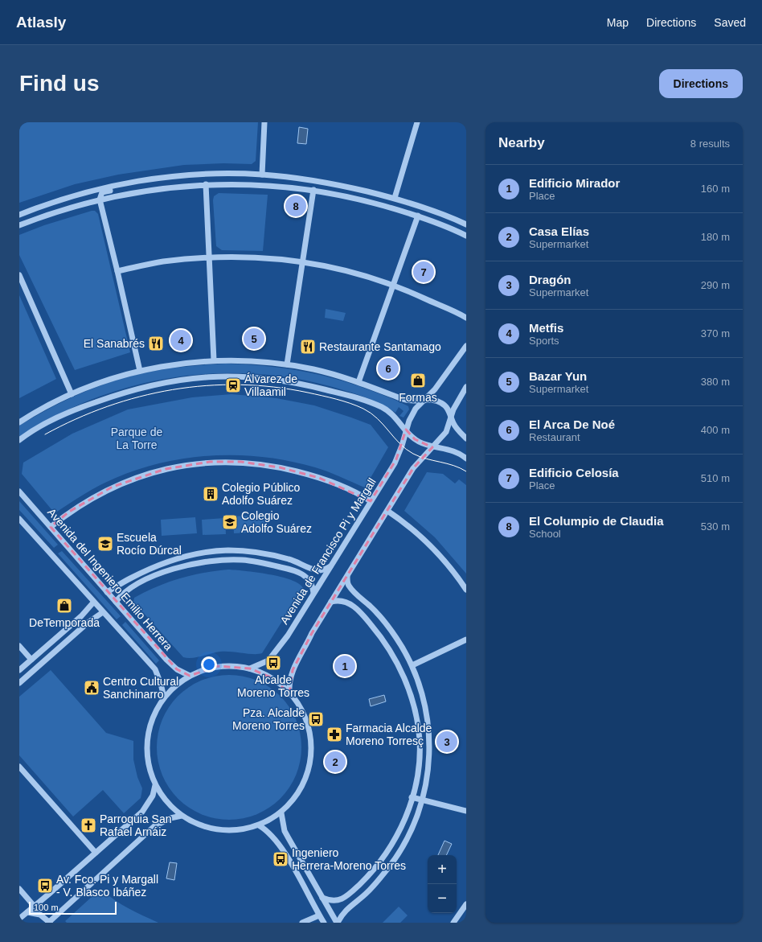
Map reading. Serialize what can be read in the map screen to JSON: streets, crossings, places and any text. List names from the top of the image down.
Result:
{
  "streets": {
    "street": ["Avenida de Francisco Pi y Margall", "Avenida del Ingeniero Emilio Herrera"]
  },
  "parks": ["Parque de La Torre"],
  "places": {
    "restaurant": ["El Sanabrés", "Restaurante Santamago"],
    "shop": ["Formas", "DeTemporada"],
    "station": ["Álvarez de Villaamil"],
    "building": ["Colegio Público Adolfo Suárez"],
    "school or university": ["Colegio Adolfo Suárez", "Escuela Rocío Dúrcal"],
    "bus stop": [
      "Alcalde Moreno Torres",
      "Pza. Alcalde Moreno Torres",
      "Ingeniero Herrera-Moreno Torres",
      "Av. Fco. Pi y Margall - V. Blasco Ibáñez"
    ],
    "public building": ["Centro Cultural Sanchinarro"],
    "pharmacy": ["Farmacia Alcalde Moreno Torresç"],
    "church": ["Parroquia San Rafael Arnáiz"]
  },
  "scale_bar": "100 m",
  "page": {
    "header": "Atlasly",
    "nav": ["Map", "Directions", "Saved"],
    "buttons": "Directions",
    "title": "Find us",
    "heading": ["Nearby", "8 results"],
    "list": [
      {
        "mark": "1",
        "name": "Edificio Mirador",
        "note": "Place",
        "value": "160 m"
      },
      {
        "mark": "2",
        "name": "Casa Elías",
        "note": "Supermarket",
        "value": "180 m"
      },
      {
        "mark": "3",
        "name": "Dragón",
        "note": "Supermarket",
        "value": "290 m"
      },
      {
        "mark": "4",
        "name": "Metfis",
        "note": "Sports",
        "value": "370 m"
      },
      {
        "mark": "5",
        "name": "Bazar Yun",
        "note": "Supermarket",
        "value": "380 m"
      },
      {
        "mark": "6",
        "name": "El Arca De Noé",
        "note": "Restaurant",
        "value": "400 m"
      },
      {
        "mark": "7",
        "name": "Edificio Celosía",
        "note": "Place",
        "value": "510 m"
      },
      {
        "mark": "8",
        "name": "El Columpio de Claudia",
        "note": "School",
        "value": "530 m"
      }
    ],
    "pins": [
      "8",
      "7",
      "5",
      "4",
      "6",
      "1",
      "3",
      "2"
    ],
    "map_buttons": ["+", "−"],
    "scale": "100 m"
  }
}
